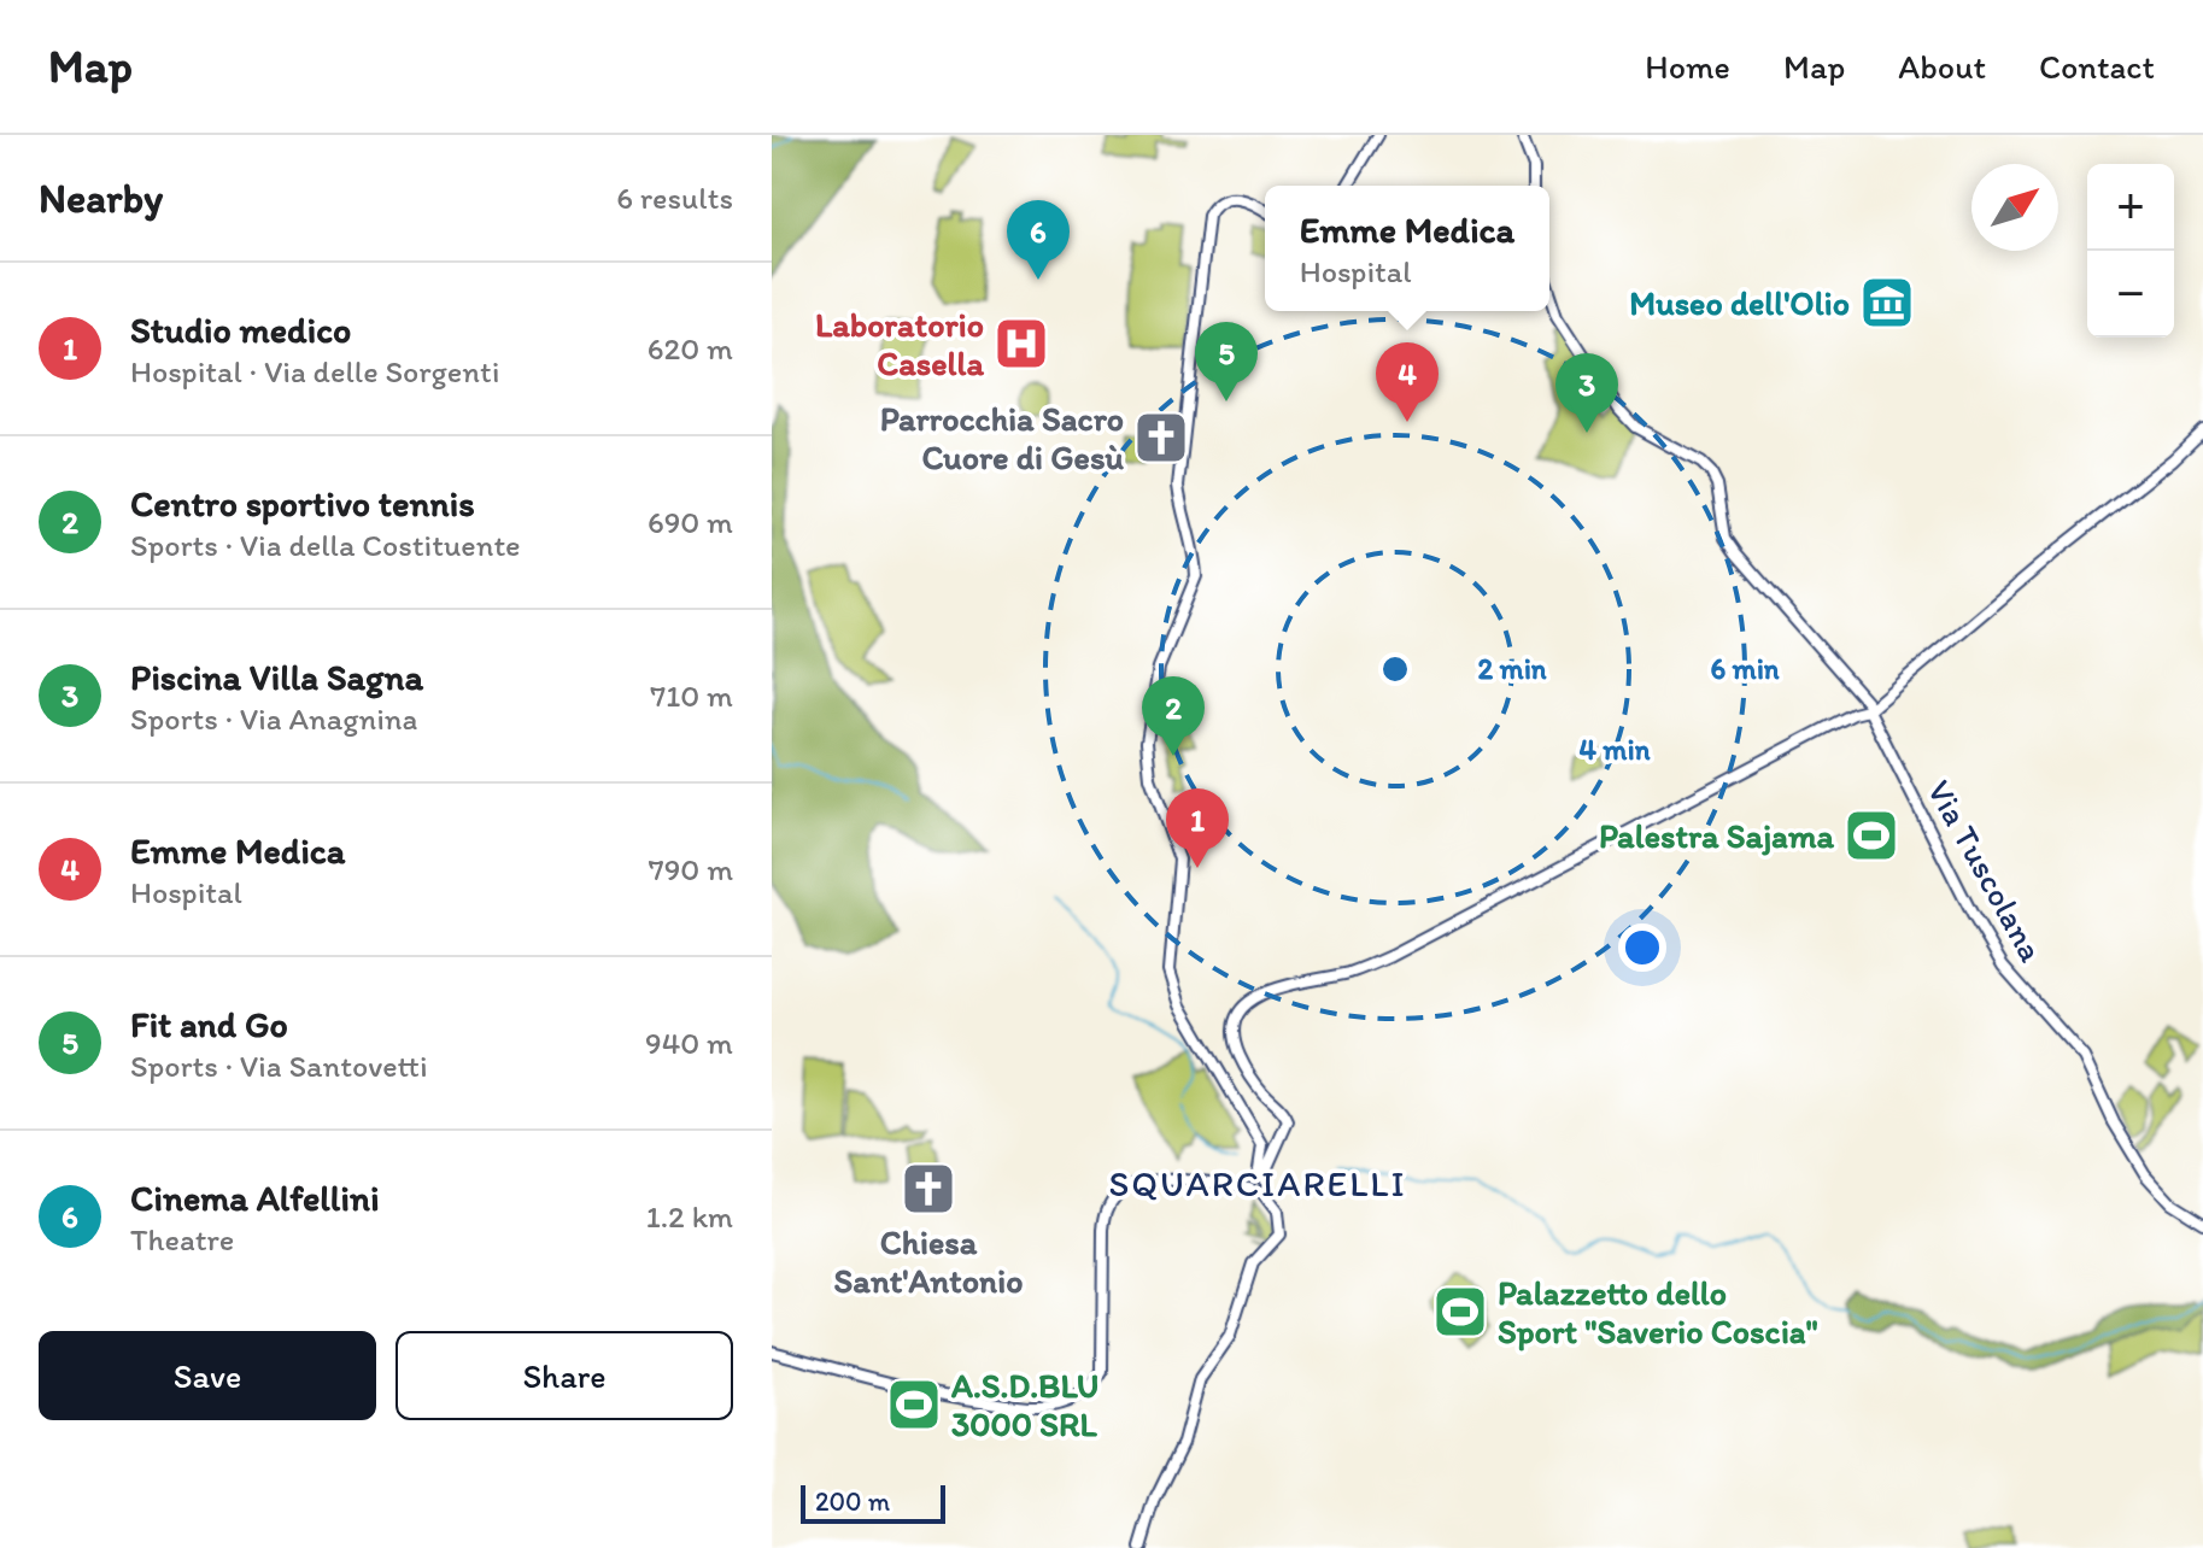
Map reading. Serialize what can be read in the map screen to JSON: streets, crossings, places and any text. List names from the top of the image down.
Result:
{
  "streets": {
    "main road": ["Via Tuscolana"]
  },
  "districts": ["SQUARCIARELLI"],
  "places": {
    "museum": ["Museo dell'Olio"],
    "hospital": ["Laboratorio Casella"],
    "church": ["Parrocchia Sacro Cuore di Gesù", "Chiesa Sant'Antonio"],
    "sports": ["Palestra Sajama", "Palazzetto dello Sport \"Saverio Coscia\"", "A.S.D.BLU 3000 SRL"]
  },
  "scale_bar": "200 m",
  "north": "top right",
  "page": {
    "header": "Map",
    "nav": [
      "Home",
      "Map",
      "About",
      "Contact"
    ],
    "heading": ["Nearby", "6 results"],
    "map_buttons": ["+", "−"],
    "popup": ["Emme Medica", "Hospital"],
    "pins": [
      "6",
      "5",
      "4",
      "3",
      "2",
      "1"
    ],
    "list": [
      {
        "mark": "1",
        "name": "Studio medico",
        "note": "Hospital · Via delle Sorgenti",
        "value": "620 m"
      },
      {
        "mark": "2",
        "name": "Centro sportivo tennis",
        "note": "Sports · Via della Costituente",
        "value": "690 m"
      },
      {
        "mark": "3",
        "name": "Piscina Villa Sagna",
        "note": "Sports · Via Anagnina",
        "value": "710 m"
      },
      {
        "mark": "4",
        "name": "Emme Medica",
        "note": "Hospital",
        "value": "790 m"
      },
      {
        "mark": "5",
        "name": "Fit and Go",
        "note": "Sports · Via Santovetti",
        "value": "940 m"
      },
      {
        "mark": "6",
        "name": "Cinema Alfellini",
        "note": "Theatre",
        "value": "1.2 km"
      }
    ],
    "buttons": ["Save", "Share"],
    "scale": "200 m"
  },
  "rings": ["2 min", "6 min", "4 min"]
}
